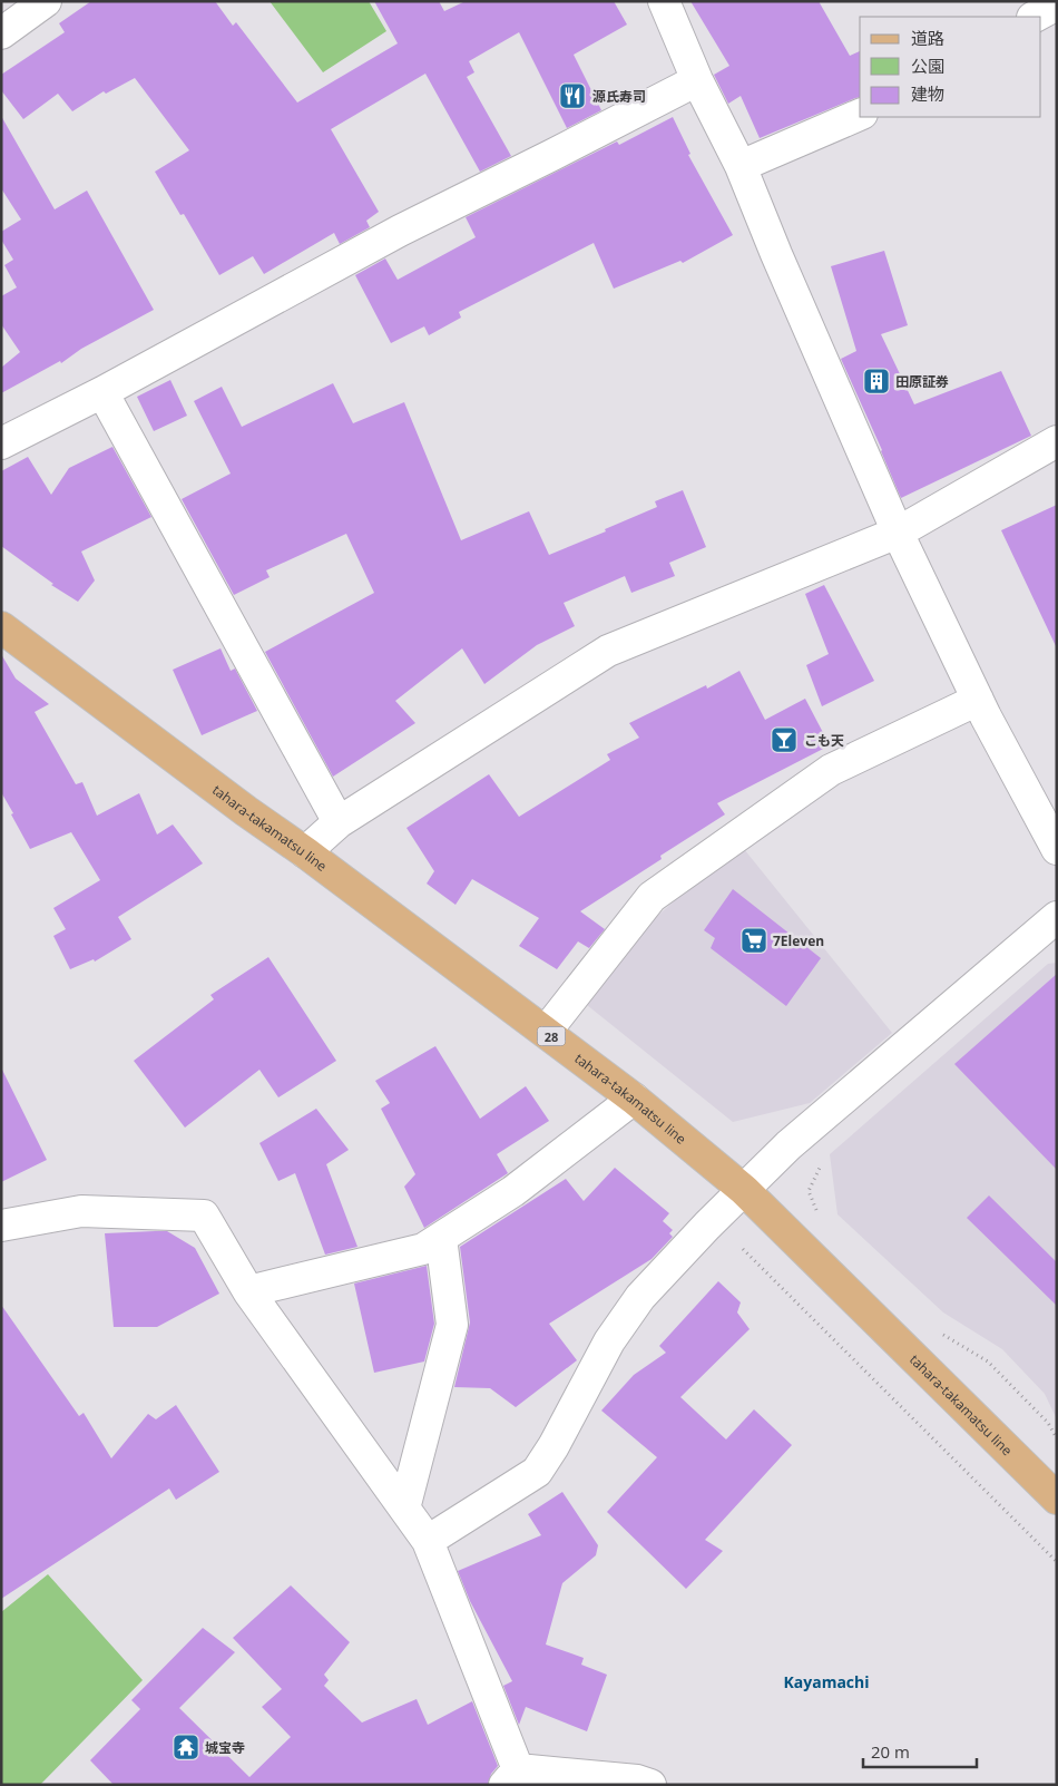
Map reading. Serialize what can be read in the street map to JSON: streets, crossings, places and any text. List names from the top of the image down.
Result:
{
  "streets": {
    "main road": ["tahara-takamatsu line", "28"]
  },
  "districts": ["Kayamachi"],
  "places": {
    "restaurant": ["源氏寿司"],
    "building": ["田原証券"],
    "bar": ["こも天"],
    "supermarket": ["7Eleven"],
    "temple": ["城宝寺"]
  },
  "legend": ["道路", "公園", "建物"],
  "scale_bar": "20 m"
}
